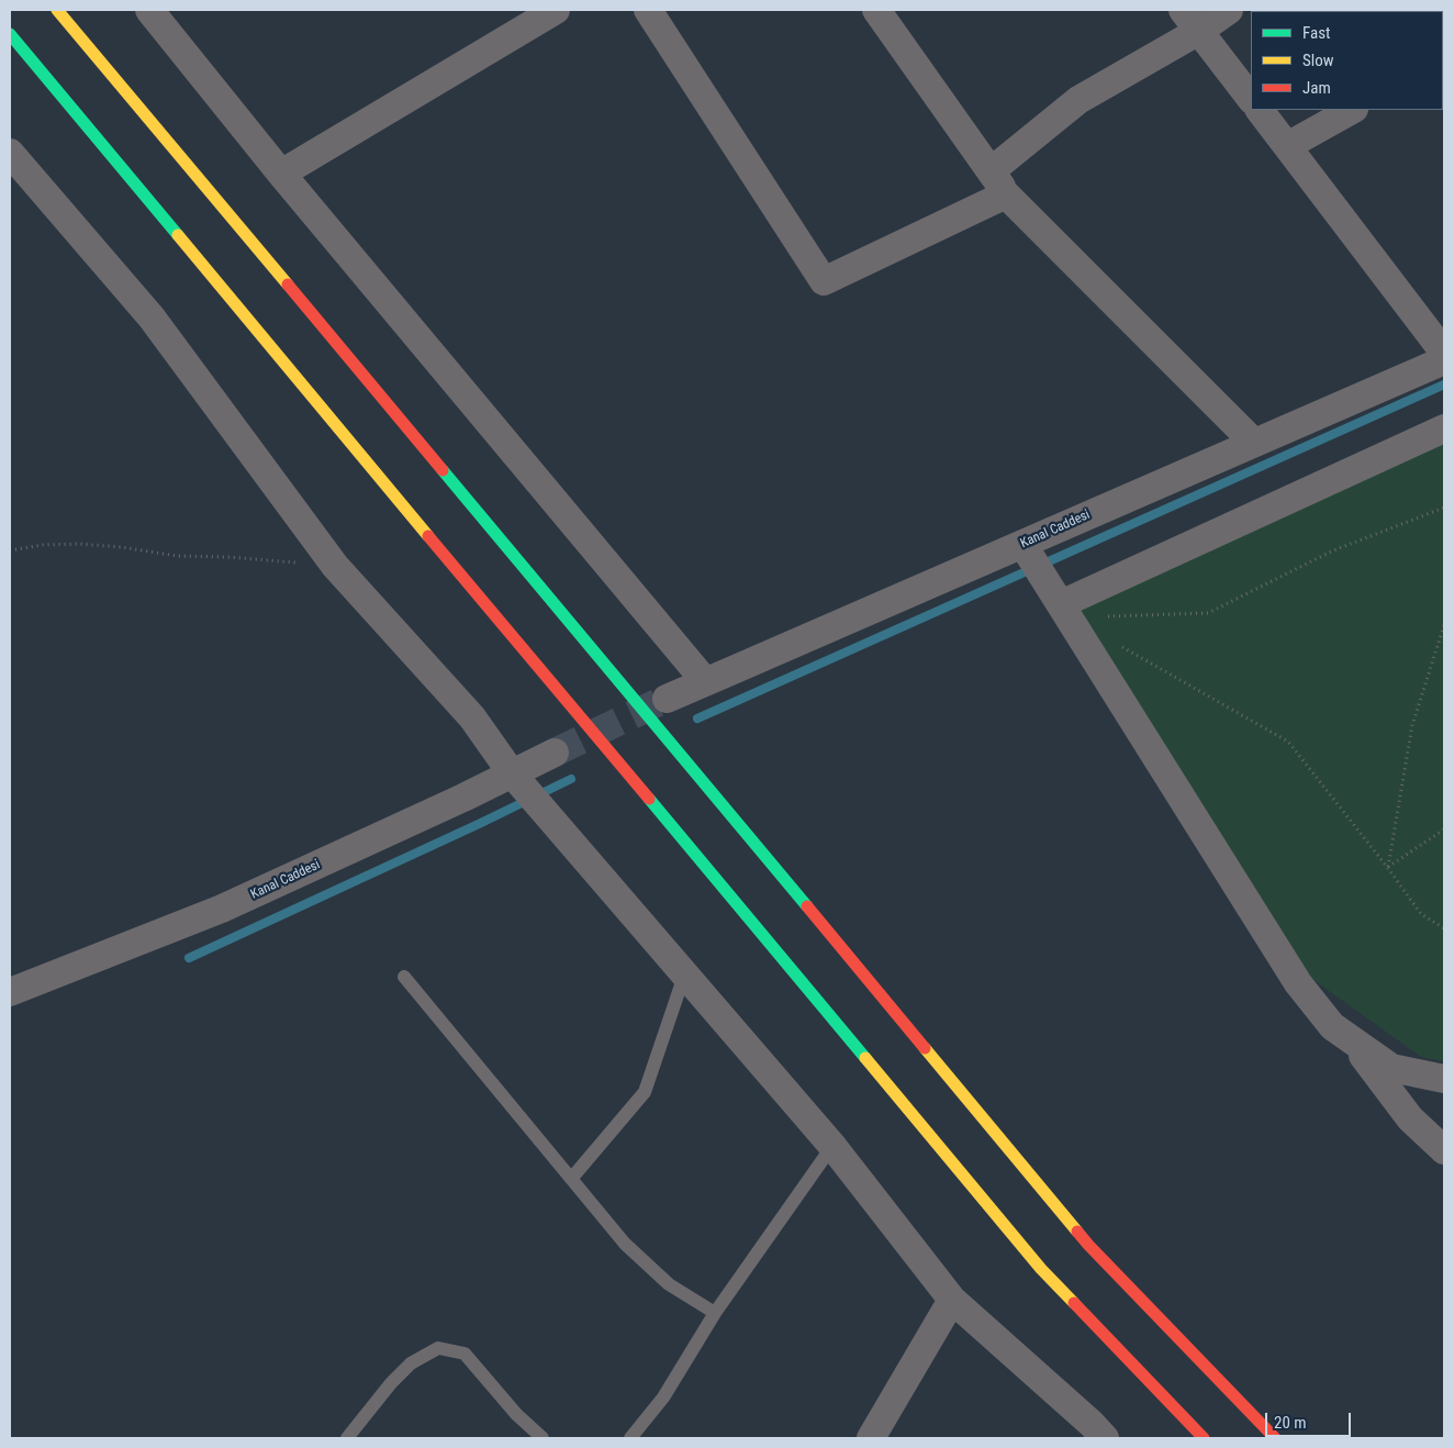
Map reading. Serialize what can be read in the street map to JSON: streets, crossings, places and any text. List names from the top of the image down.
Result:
{
  "streets": {
    "street": ["Kanal Caddesi"]
  },
  "legend": ["Fast", "Slow", "Jam"],
  "scale_bar": "20 m"
}
